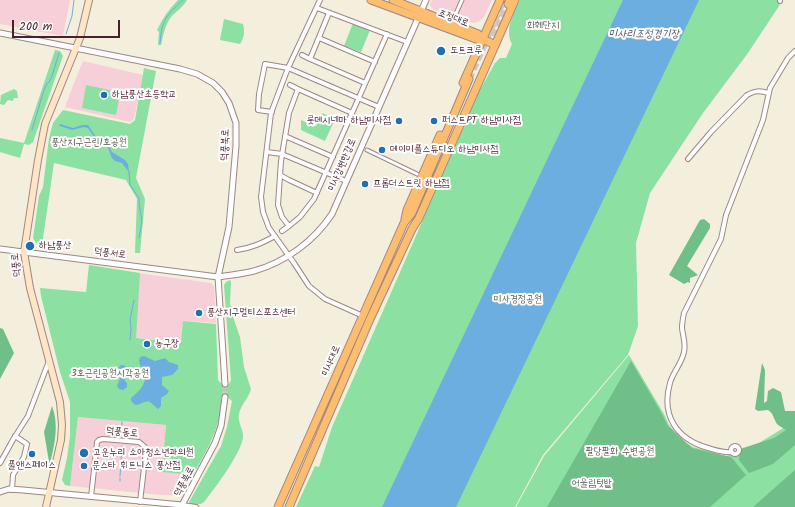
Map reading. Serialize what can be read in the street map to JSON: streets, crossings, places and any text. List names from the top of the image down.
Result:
{
  "streets": {
    "main road": ["조정대로", "덕풍로", "미사대로"],
    "street": [
      "덕풍북로",
      "미사강변한강로",
      "덕풍서로",
      "덕풍동로"
    ]
  },
  "crossings": [
    ["조정대로", "미사강변한강로"],
    ["조정대로", "미사대로"],
    ["덕풍북로", "미사강변한강로"],
    ["덕풍북로", "덕풍서로"],
    ["덕풍북로", "덕풍로"],
    ["미사강변한강로", "덕풍서로"],
    ["덕풍서로", "덕풍로"]
  ],
  "water": ["미사리조정경기장"],
  "parks": [
    "화훼단지",
    "풍산지구근린1호공원",
    "미사경정공원",
    "3호근린공원시각공원",
    "팔당팔화 수변공원",
    "어울림텃밭"
  ],
  "places": [
    "도트크루",
    "하남풍산초등학교",
    "롯데시네마 하남미사점",
    "퍼스트PT 하남미사점",
    "데이미폴스튜디오 하남미사점",
    "프롬더스트릿 하남점",
    "하남풍산",
    "풍산지구멀티스포츠센터",
    "농구장",
    "고운누리 소아청소년과의원",
    "풀앤스페이스",
    "문스타 휘트니스 풍산점"
  ],
  "scale_bar": "200 m"
}
